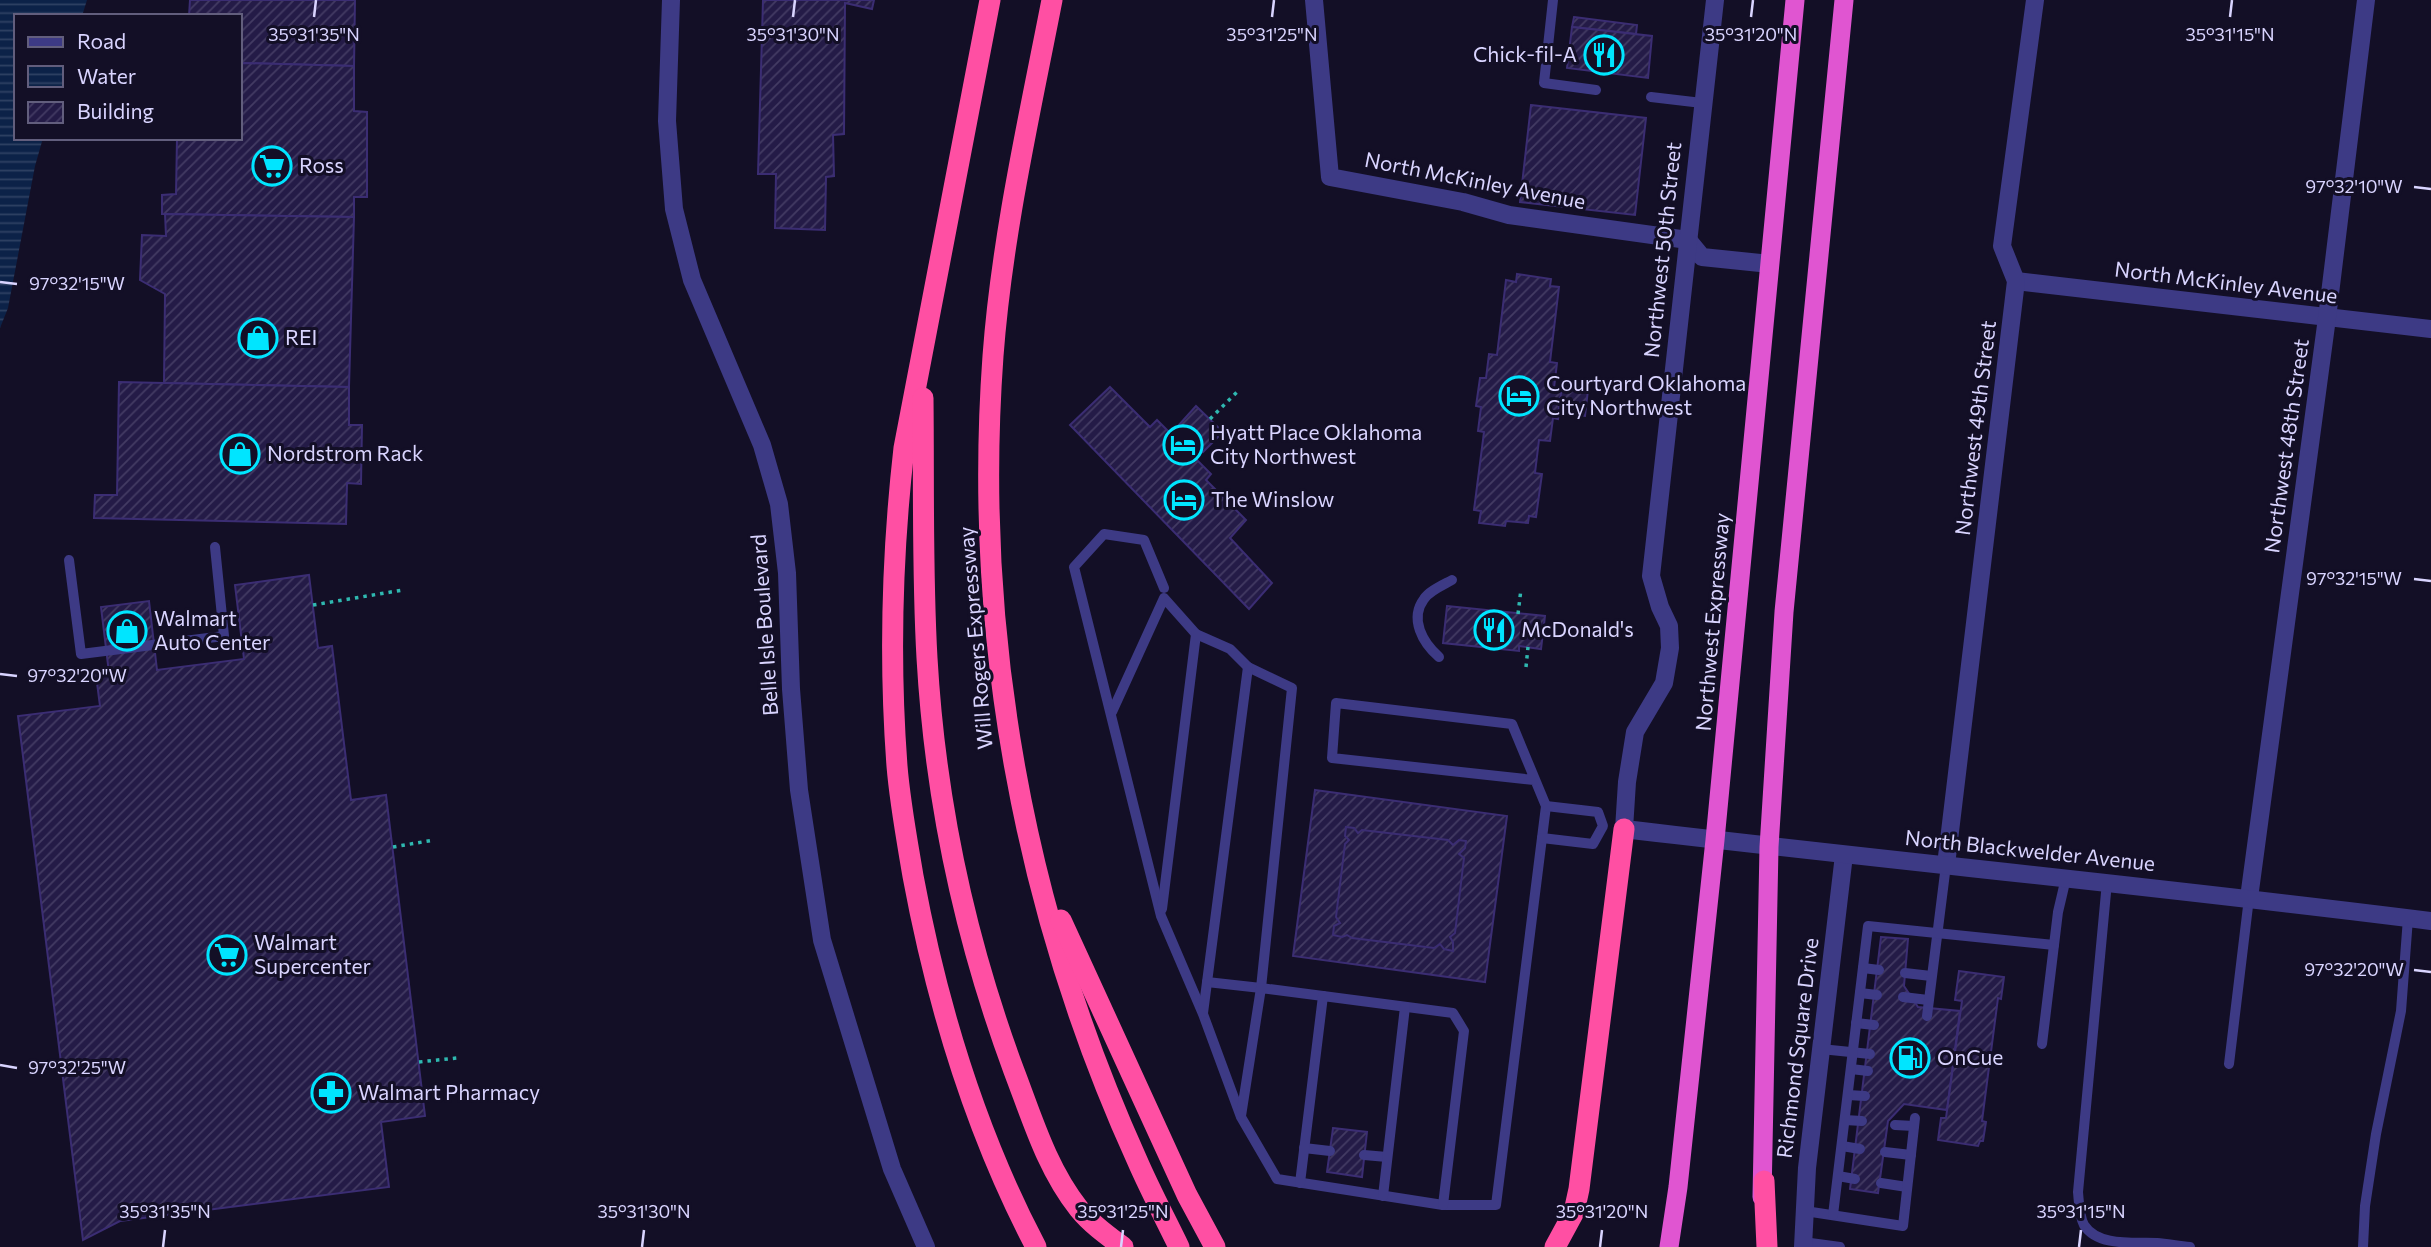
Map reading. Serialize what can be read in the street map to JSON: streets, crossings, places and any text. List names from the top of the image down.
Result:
{
  "streets": {
    "highway": ["Northwest Expressway", "Will Rogers Expressway"],
    "street": [
      "North McKinley Avenue",
      "Northwest 50th Street",
      "Northwest 49th Street",
      "Northwest 48th Street",
      "Belle Isle Boulevard",
      "North Blackwelder Avenue",
      "Richmond Square Drive"
    ]
  },
  "crossings": [
    ["North McKinley Avenue", "Northwest 50th Street"],
    ["North McKinley Avenue", "Northwest 49th Street"],
    ["North McKinley Avenue", "Northwest 48th Street"],
    ["North McKinley Avenue", "Northwest Expressway"],
    ["Northwest 50th Street", "North Blackwelder Avenue"],
    ["Northwest 49th Street", "North Blackwelder Avenue"],
    ["Northwest 48th Street", "North Blackwelder Avenue"],
    ["Northwest Expressway", "North Blackwelder Avenue"],
    ["North Blackwelder Avenue", "Richmond Square Drive"]
  ],
  "places": {
    "restaurant": ["Chick-fil-A", "McDonald's"],
    "supermarket": ["Ross", "Walmart Supercenter"],
    "shop": ["REI", "Nordstrom Rack", "Walmart Auto Center"],
    "hotel": ["Courtyard Oklahoma City Northwest", "Hyatt Place Oklahoma City Northwest", "The Winslow"],
    "fuel station": ["OnCue"],
    "pharmacy": ["Walmart Pharmacy"]
  },
  "legend": ["Road", "Water", "Building"],
  "coordinates": [
    "35°31'35\"N",
    "35°31'30\"N",
    "35°31'25\"N",
    "35°31'20\"N",
    "35°31'15\"N",
    "97°32'10\"W",
    "97°32'15\"W",
    "97°32'20\"W",
    "97°32'25\"W"
  ]
}
